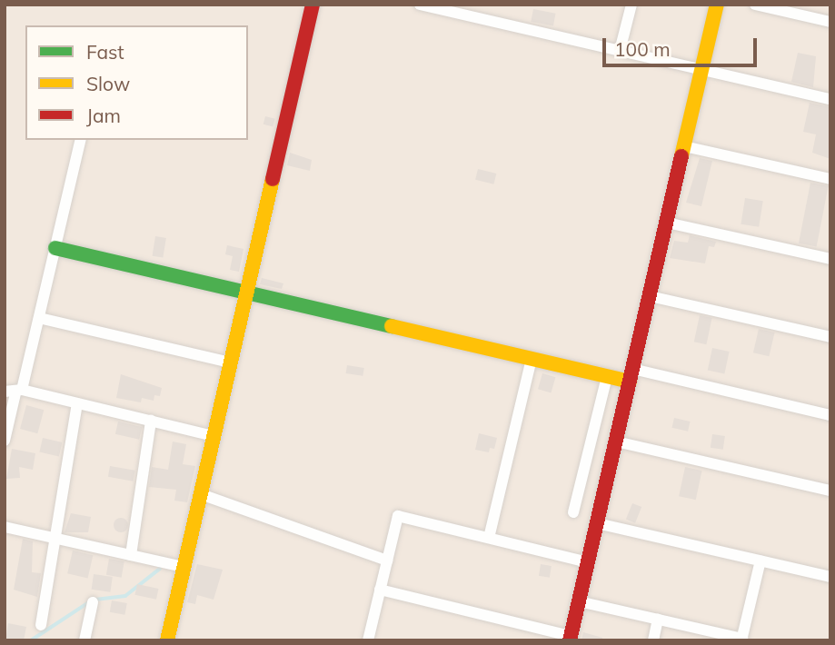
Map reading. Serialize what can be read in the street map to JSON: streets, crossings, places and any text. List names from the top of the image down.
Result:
{
  "legend": ["Fast", "Slow", "Jam"],
  "scale_bar": "100 m"
}
